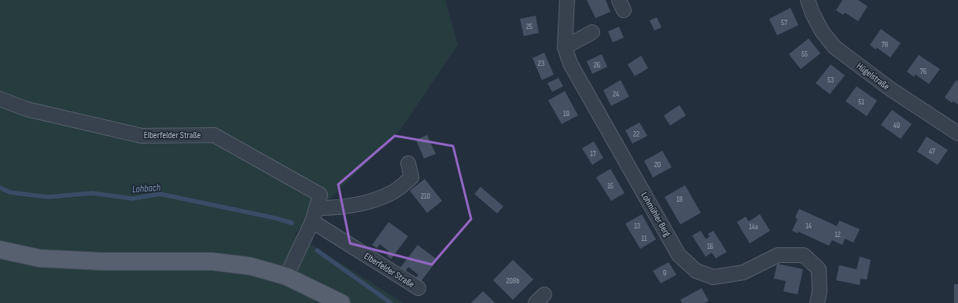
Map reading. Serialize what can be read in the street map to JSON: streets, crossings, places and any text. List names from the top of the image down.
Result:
{
  "streets": {
    "street": ["Hügelstraße", "Elberfelder Straße", "Lohmühler Berg"]
  },
  "water": ["Lohbach"],
  "house_numbers": [
    "57",
    "25",
    "78",
    "55",
    "23",
    "26",
    "76",
    "53",
    "24",
    "51",
    "19",
    "49",
    "22",
    "47",
    "17",
    "20",
    "15",
    "210",
    "18",
    "13",
    "14",
    "14a",
    "12",
    "11",
    "16",
    "9",
    "208b"
  ]
}
